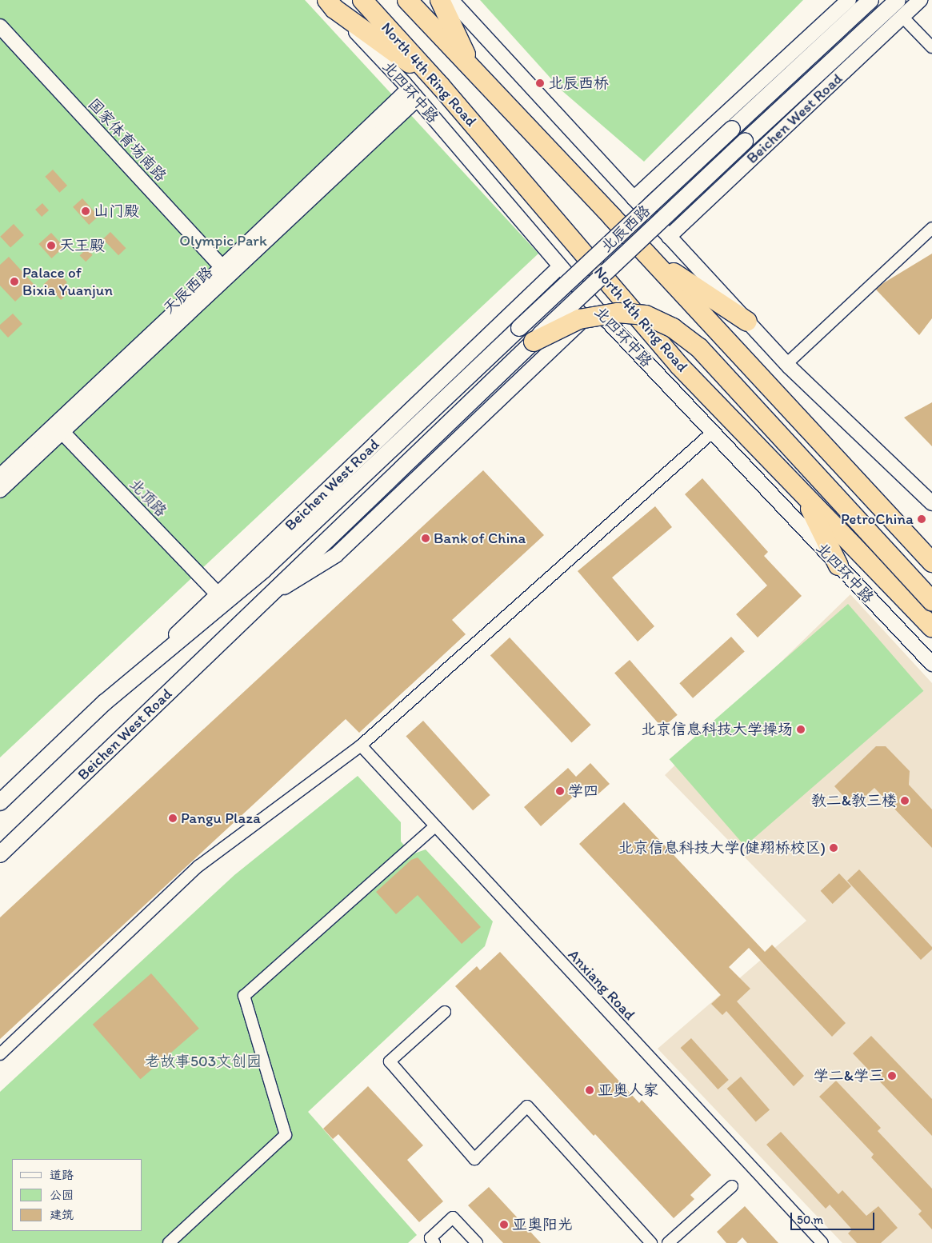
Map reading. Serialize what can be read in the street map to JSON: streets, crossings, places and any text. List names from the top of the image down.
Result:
{
  "streets": {
    "highway": ["North 4th Ring Road"],
    "main road": ["Beichen West Road", "北辰西路"],
    "street": [
      "北四环中路",
      "国家体育场南路",
      "天辰西路",
      "北顶路",
      "Anxiang Road"
    ]
  },
  "crossings": [
    ["北四环中路", "Beichen West Road"],
    ["北四环中路", "天辰西路"],
    ["Beichen West Road", "北辰西路"],
    ["Beichen West Road", "北顶路"],
    ["国家体育场南路", "天辰西路"],
    ["天辰西路", "北顶路"]
  ],
  "parks": ["Olympic Park", "老故事503文创园"],
  "places": [
    "北辰西桥",
    "山门殿",
    "天王殿",
    "Palace of Bixia Yuanjun",
    "PetroChina",
    "Bank of China",
    "北京信息科技大学操场",
    "学四",
    "教二&教三楼",
    "Pangu Plaza",
    "北京信息科技大学(健翔桥校区)",
    "学二&学三",
    "亚奥人家",
    "亚奥阳光"
  ],
  "legend": ["道路", "公园", "建筑"],
  "scale_bar": "50 m"
}
